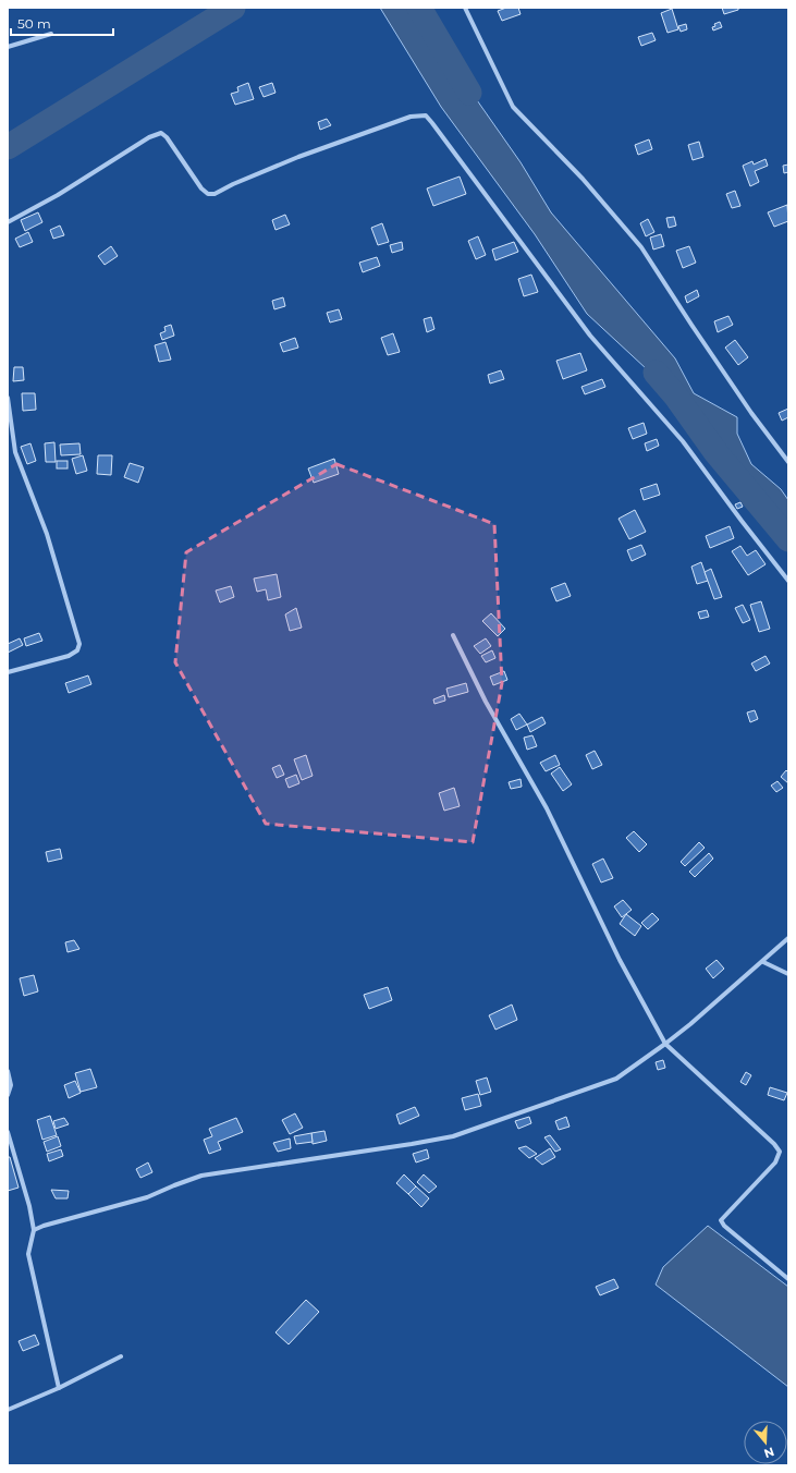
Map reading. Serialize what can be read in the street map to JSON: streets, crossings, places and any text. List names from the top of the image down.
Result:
{
  "scale_bar": "50 m",
  "north": "bottom"
}
